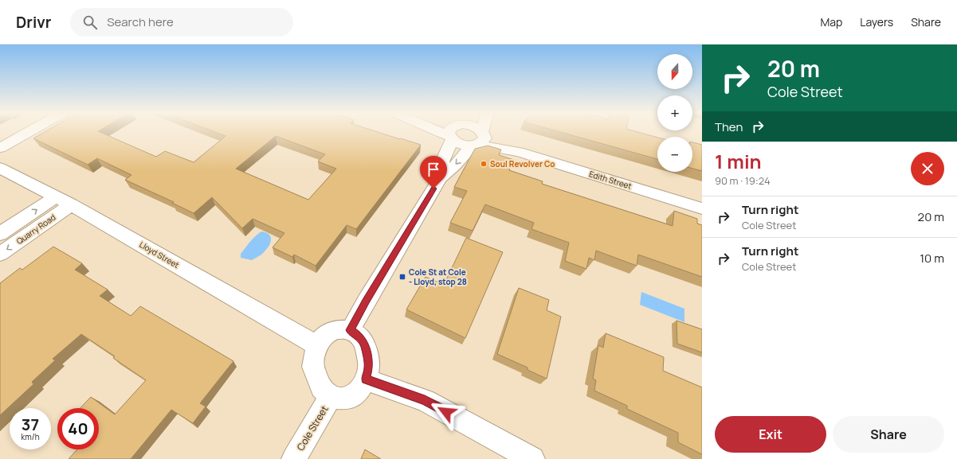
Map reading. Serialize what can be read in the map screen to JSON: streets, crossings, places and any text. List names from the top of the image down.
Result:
{
  "streets": {
    "street": [
      "Edith Street",
      "Quarry Road",
      "Lloyd Street",
      "Cole Street"
    ]
  },
  "crossings": [
    ["Quarry Road", "Lloyd Street"],
    ["Lloyd Street", "Cole Street"]
  ],
  "places": {
    "other": ["Soul Revolver Co"],
    "transit": ["Cole St at Cole - Lloyd, stop 28"]
  },
  "north": "bottom",
  "page": {
    "header": "Drivr",
    "search": "Search here",
    "nav": ["Map", "Layers", "Share"],
    "turn": ["20 m", "Cole Street"],
    "map_buttons": ["+", "−"],
    "then": "Then",
    "heading": ["1 min", "90 m · 19:24"],
    "list": [
      {
        "name": "Turn right",
        "note": "Cole Street",
        "value": "20 m"
      },
      {
        "name": "Turn right",
        "note": "Cole Street",
        "value": "10 m"
      }
    ],
    "speed": "37 km/h",
    "limit": "40",
    "buttons": ["Exit", "Share"]
  }
}
